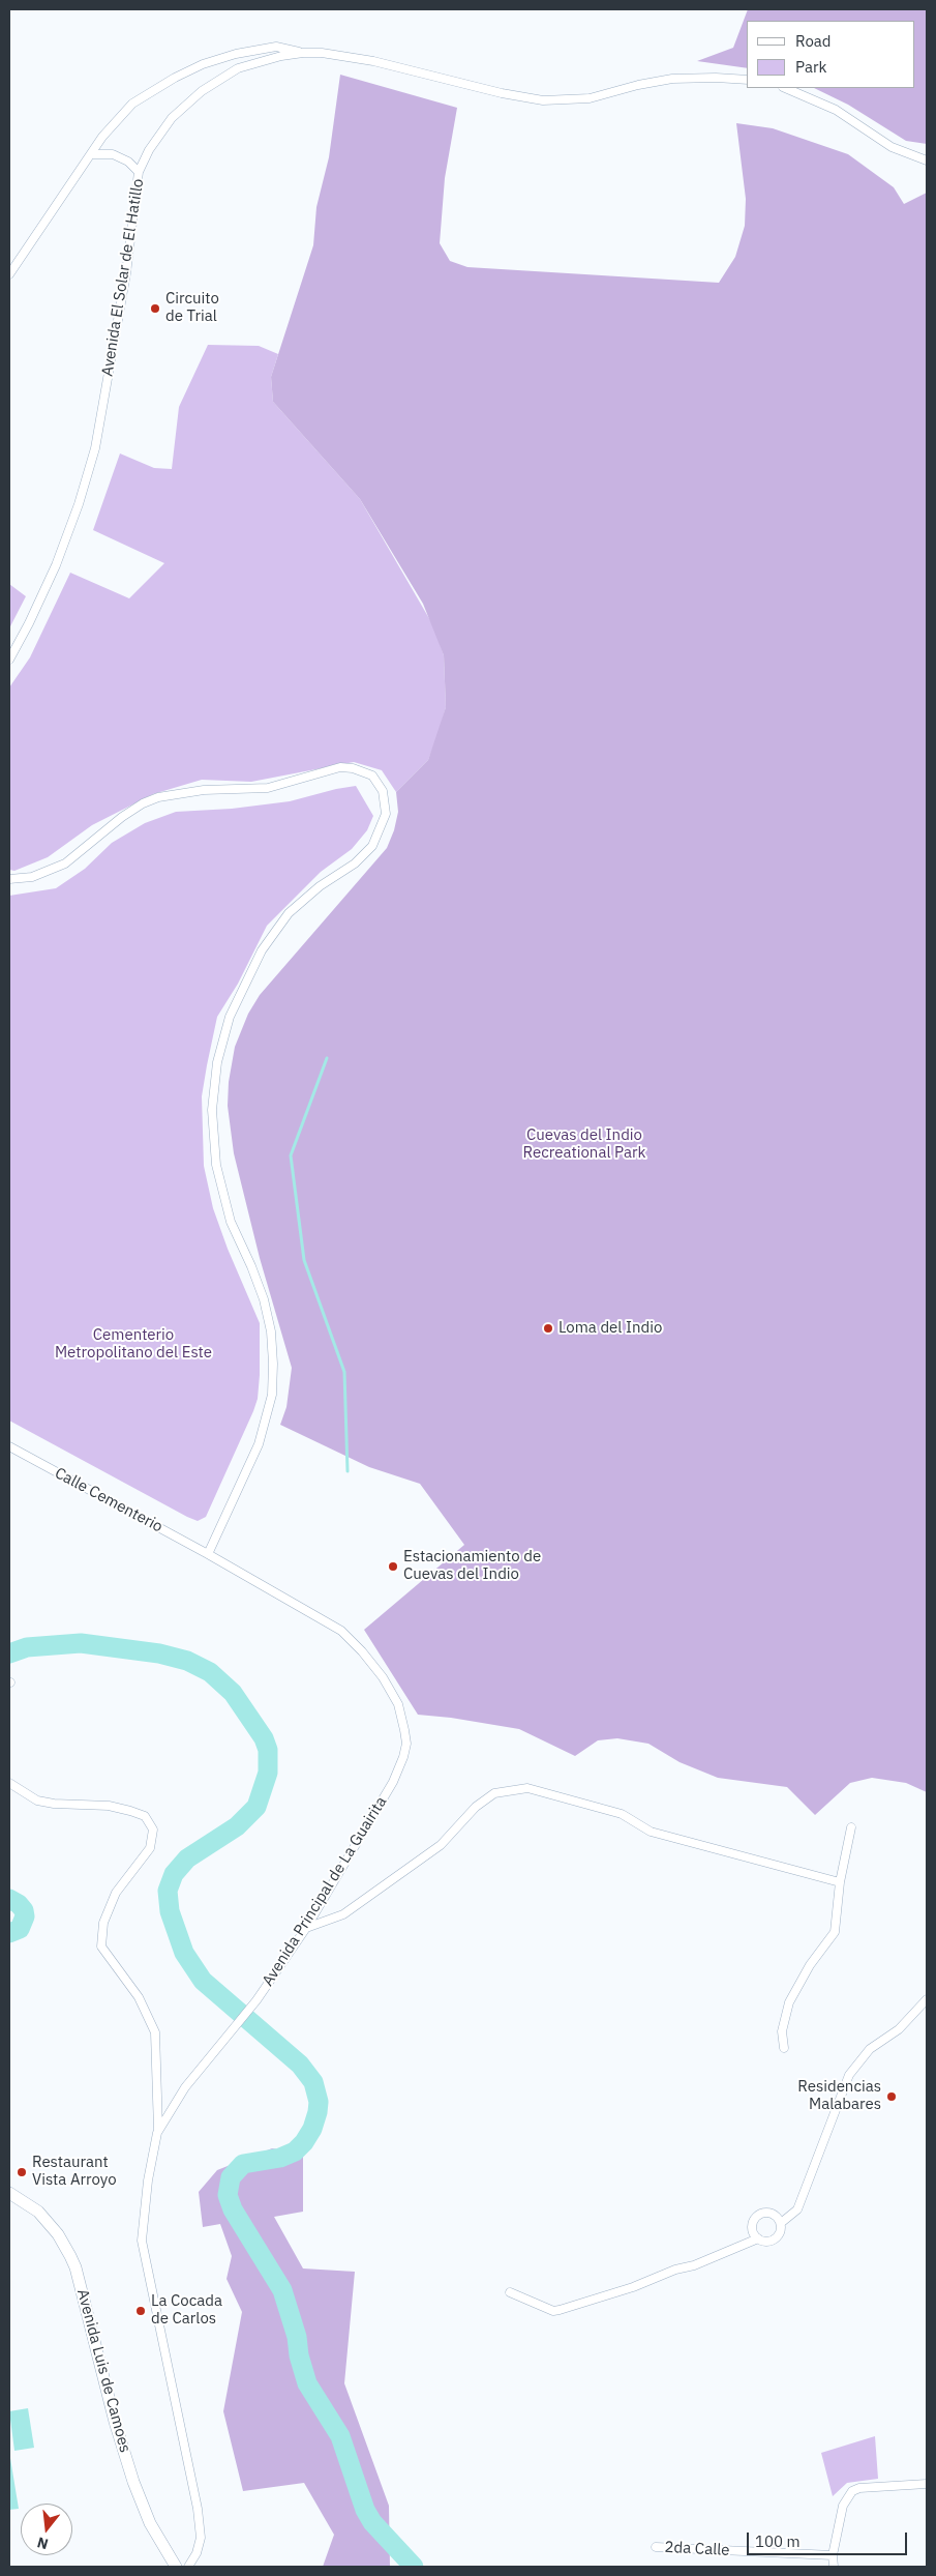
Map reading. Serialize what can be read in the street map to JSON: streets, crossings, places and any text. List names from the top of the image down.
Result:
{
  "streets": {
    "street": [
      "Avenida El Solar de El Hatillo",
      "Calle Cementerio",
      "Avenida Principal de La Guairita",
      "Avenida Luis de Camoes",
      "2da Calle"
    ]
  },
  "crossings": [
    ["Calle Cementerio", "Avenida Principal de La Guairita"]
  ],
  "parks": ["Cuevas del Indio Recreational Park", "Cementerio Metropolitano del Este"],
  "places": [
    "Circuito de Trial",
    "Loma del Indio",
    "Estacionamiento de Cuevas del Indio",
    "Residencias Malabares",
    "Restaurant Vista Arroyo",
    "La Cocada de Carlos"
  ],
  "legend": ["Road", "Park"],
  "scale_bar": "100 m",
  "north": "bottom"
}
